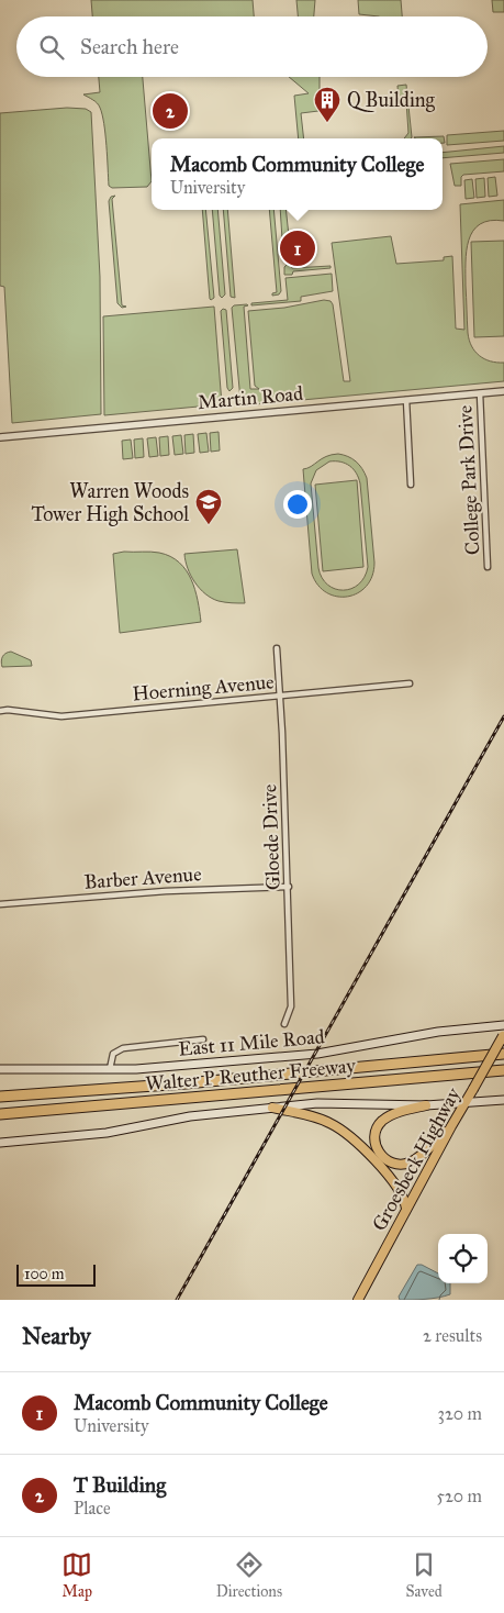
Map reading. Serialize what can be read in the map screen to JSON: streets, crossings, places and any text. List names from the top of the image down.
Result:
{
  "streets": {
    "highway": ["Walter P Reuther Freeway"],
    "main road": ["East 11 Mile Road", "Groesbeck Highway"],
    "street": [
      "Martin Road",
      "College Park Drive",
      "Hoerning Avenue",
      "Gloede Drive",
      "Barber Avenue"
    ]
  },
  "crossings": [
    ["Martin Road", "College Park Drive"],
    ["Hoerning Avenue", "Gloede Drive"],
    ["Gloede Drive", "Barber Avenue"]
  ],
  "places": {
    "building": ["Q Building"],
    "school or university": ["Warren Woods Tower High School"]
  },
  "scale_bar": "100 m",
  "page": {
    "search": "Search here",
    "pins": ["2", "1"],
    "popup": ["Macomb Community College", "University"],
    "scale": "100 m",
    "heading": ["Nearby", "2 results"],
    "list": [
      {
        "mark": "1",
        "name": "Macomb Community College",
        "note": "University",
        "value": "320 m"
      },
      {
        "mark": "2",
        "name": "T Building",
        "note": "Place",
        "value": "520 m"
      }
    ],
    "nav": ["Map", "Directions", "Saved"]
  }
}
